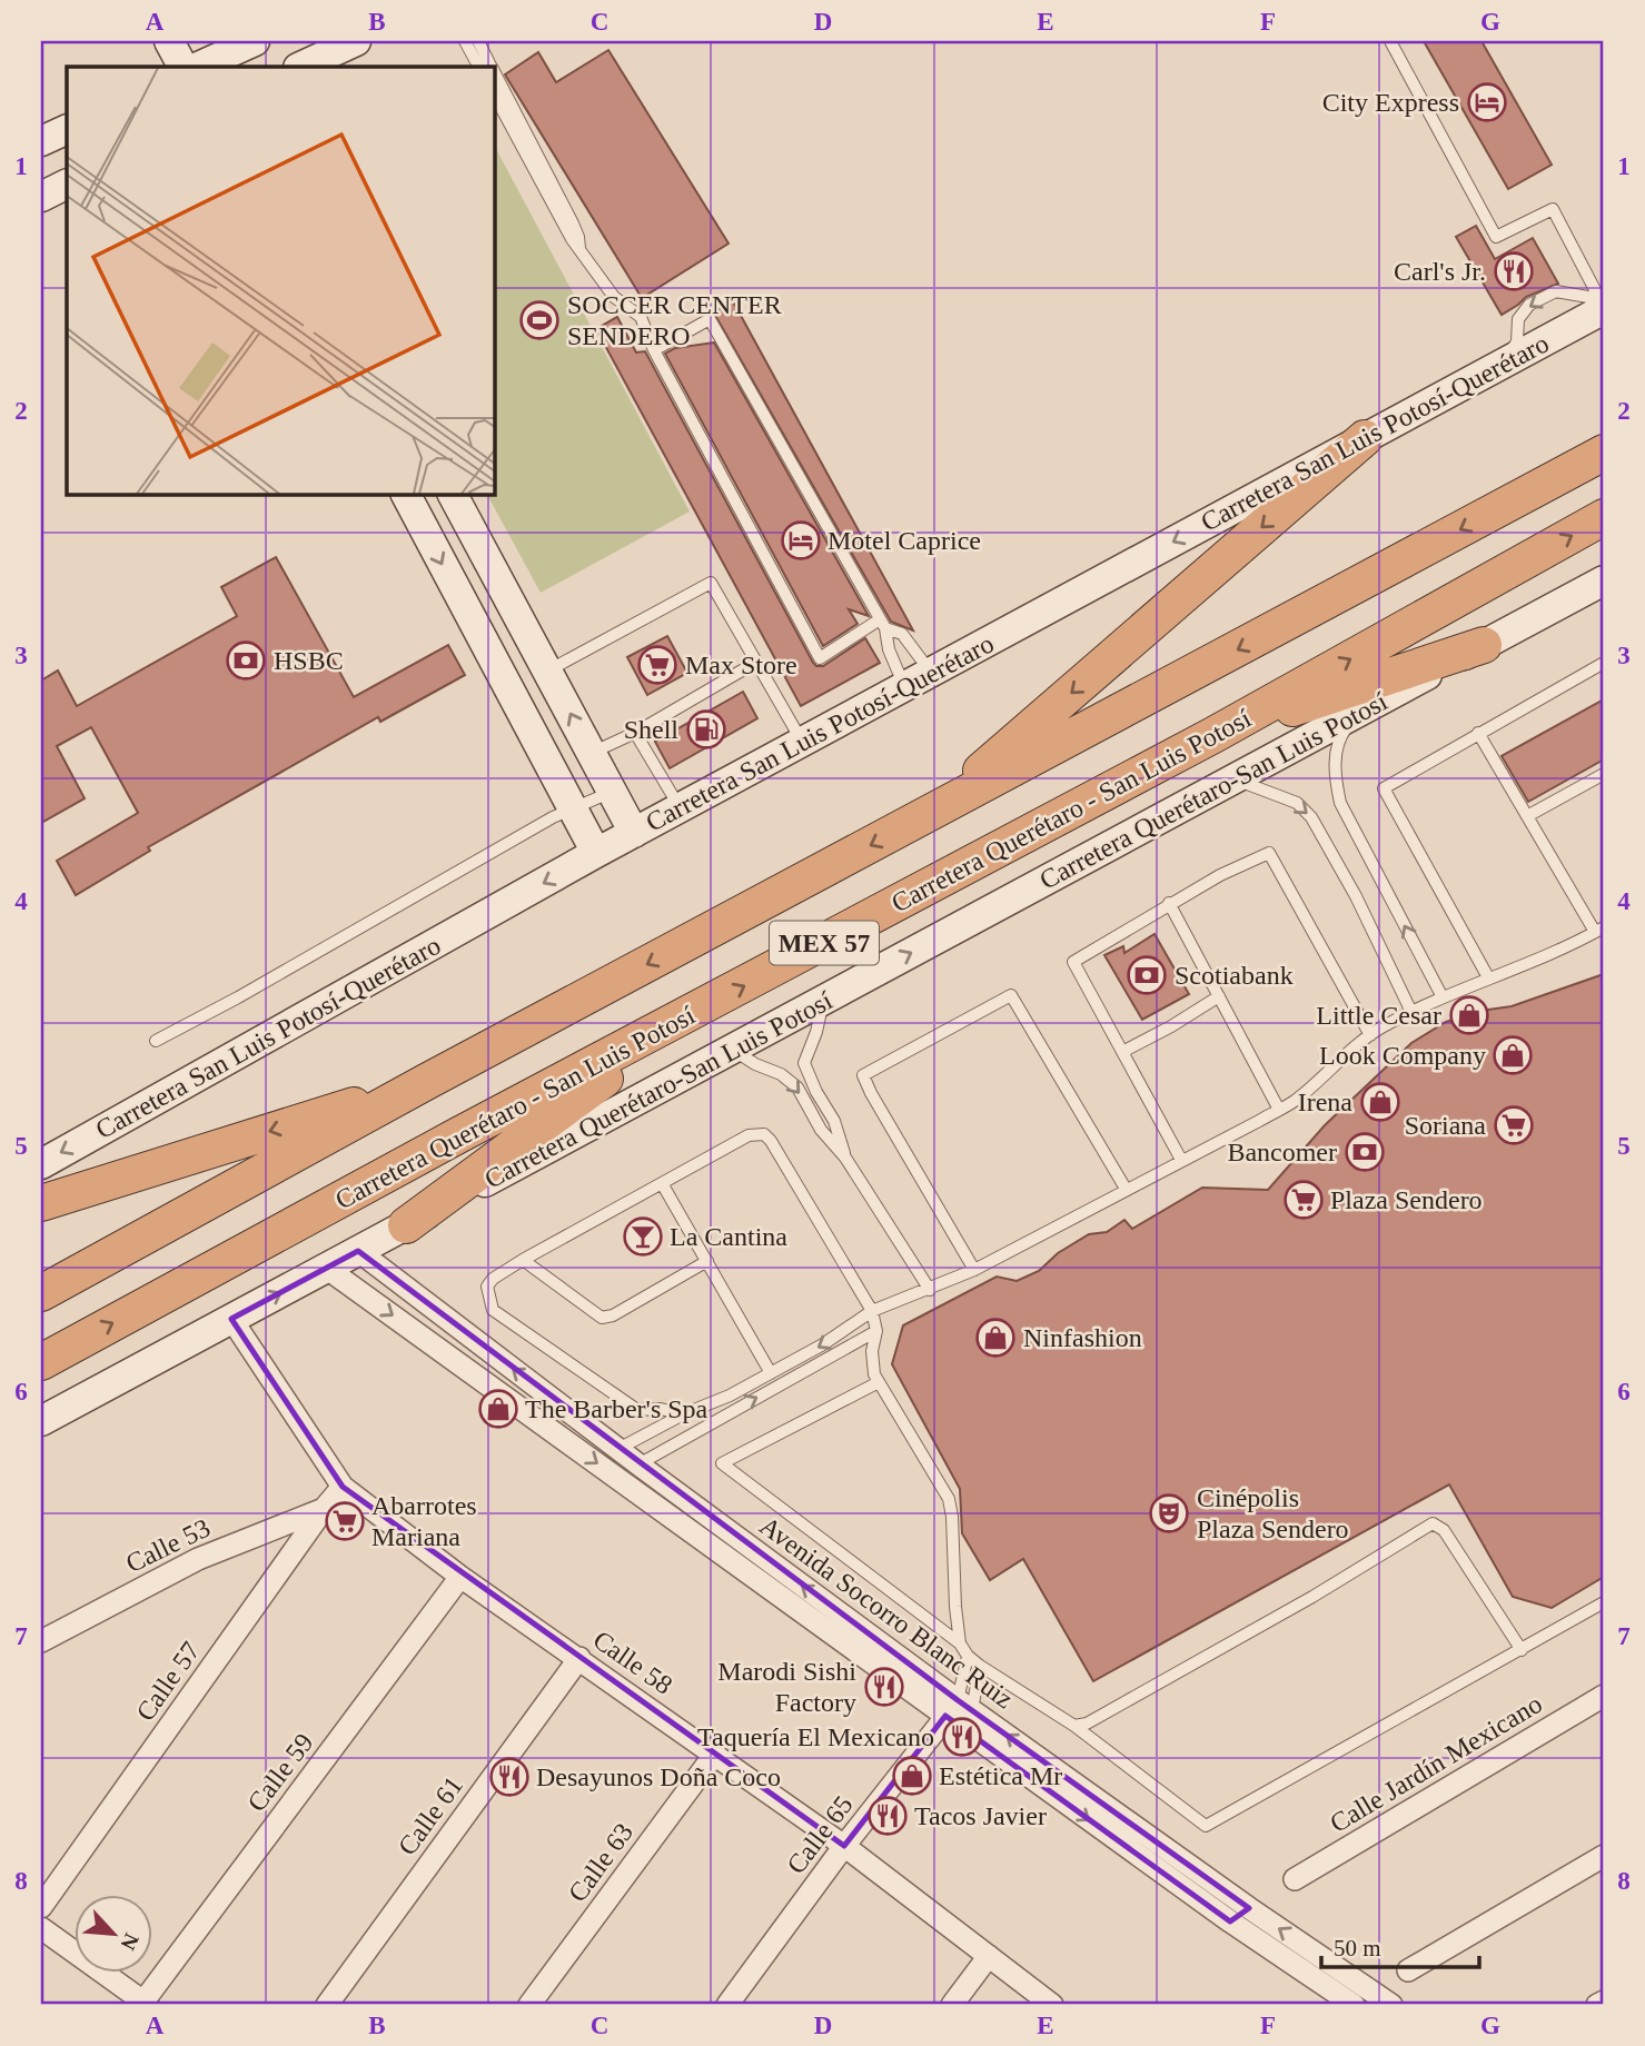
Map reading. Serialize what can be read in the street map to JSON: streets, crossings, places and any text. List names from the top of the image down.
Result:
{
  "streets": {
    "highway": ["Carretera Querétaro - San Luis Potosí", "MEX 57"],
    "main road": ["Carretera San Luis Potosí-Querétaro", "Carretera Querétaro-San Luis Potosí"],
    "street": [
      "Calle 53",
      "Avenida Socorro Blanc Ruiz",
      "Calle 58",
      "Calle 57",
      "Calle Jardín Mexicano",
      "Calle 59",
      "Calle 61",
      "Calle 65",
      "Calle 63"
    ]
  },
  "crossings": [
    ["Carretera Querétaro-San Luis Potosí", "Avenida Socorro Blanc Ruiz"],
    ["Carretera Querétaro-San Luis Potosí", "Calle 58"],
    ["Calle 53", "Calle 57"],
    ["Avenida Socorro Blanc Ruiz", "Calle 65"],
    ["Calle 58", "Calle 57"],
    ["Calle 58", "Calle 59"],
    ["Calle 58", "Calle 61"],
    ["Calle 58", "Calle 65"],
    ["Calle 58", "Calle 63"]
  ],
  "one_way": ["Carretera San Luis Potosí-Querétaro"],
  "places": {
    "hotel": ["City Express", "Motel Caprice"],
    "restaurant": [
      "Carl's Jr.",
      "Marodi Sishi Factory",
      "Taquería El Mexicano",
      "Desayunos Doña Coco",
      "Tacos Javier"
    ],
    "sports": ["SOCCER CENTER SENDERO"],
    "bank": ["HSBC", "Scotiabank", "Bancomer"],
    "supermarket": [
      "Max Store",
      "Soriana",
      "Plaza Sendero",
      "Abarrotes Mariana"
    ],
    "fuel station": ["Shell"],
    "shop": [
      "Little Cesar",
      "Look Company",
      "Irena",
      "Ninfashion",
      "The Barber's Spa",
      "Estética Mr"
    ],
    "bar": ["La Cantina"],
    "theatre": ["Cinépolis Plaza Sendero"]
  },
  "scale_bar": "50 m",
  "north": "bottom right",
  "grid": {
    "columns": [
      "A",
      "B",
      "C",
      "D",
      "E",
      "F",
      "G"
    ],
    "rows": [
      "1",
      "2",
      "3",
      "4",
      "5",
      "6",
      "7",
      "8"
    ]
  }
}
